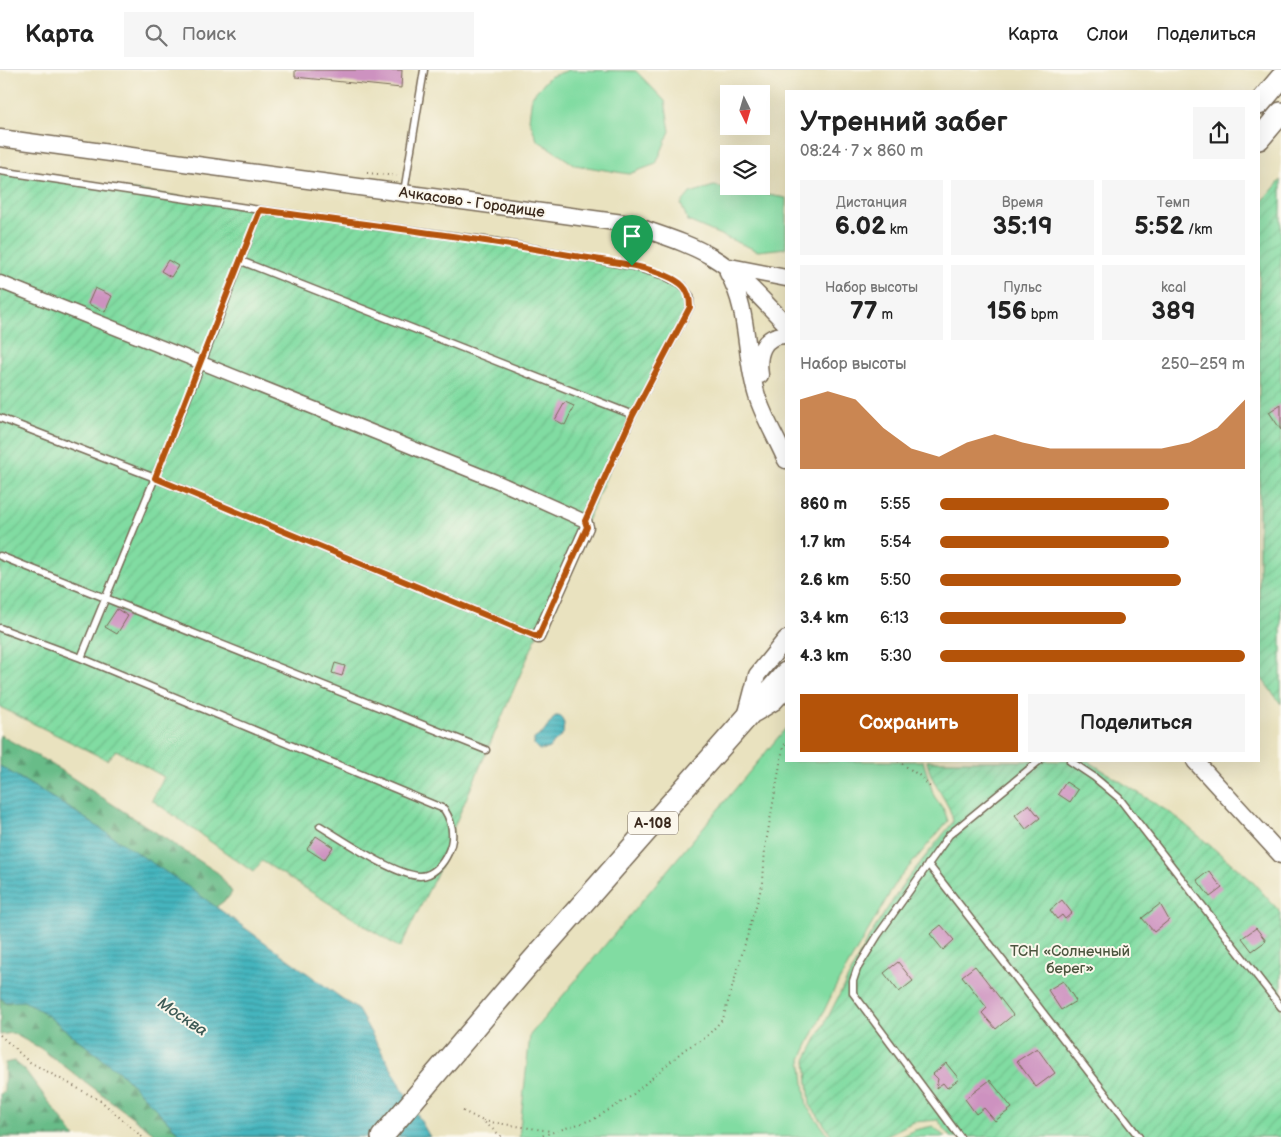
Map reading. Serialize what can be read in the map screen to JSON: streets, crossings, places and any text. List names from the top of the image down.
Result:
{
  "streets": {
    "highway": ["А-108"],
    "street": ["Ачкасово - Городище"]
  },
  "water": ["Москва"],
  "parks": ["ТСН «Солнечный берег»"],
  "north": "bottom",
  "page": {
    "header": "Карта",
    "search": "Поиск",
    "nav": ["Карта", "Слои", "Поделиться"],
    "heading": ["Утренний забег", "08:24 · 7 × 860 m"],
    "stats": [
      ["Дистанция", "6.02 km"],
      ["Время", "35:19"],
      ["Темп", "5:52 /km"],
      ["Набор высоты", "77 m"],
      ["Пульс", "156 bpm"],
      ["kcal", "389"]
    ],
    "chart": ["Набор высоты", "250–259 m"],
    "list": [
      {
        "name": "860 m",
        "note": "5:55"
      },
      {
        "name": "1.7 km",
        "note": "5:54"
      },
      {
        "name": "2.6 km",
        "note": "5:50"
      },
      {
        "name": "3.4 km",
        "note": "6:13"
      },
      {
        "name": "4.3 km",
        "note": "5:30"
      }
    ],
    "buttons": ["Сохранить", "Поделиться"]
  }
}
